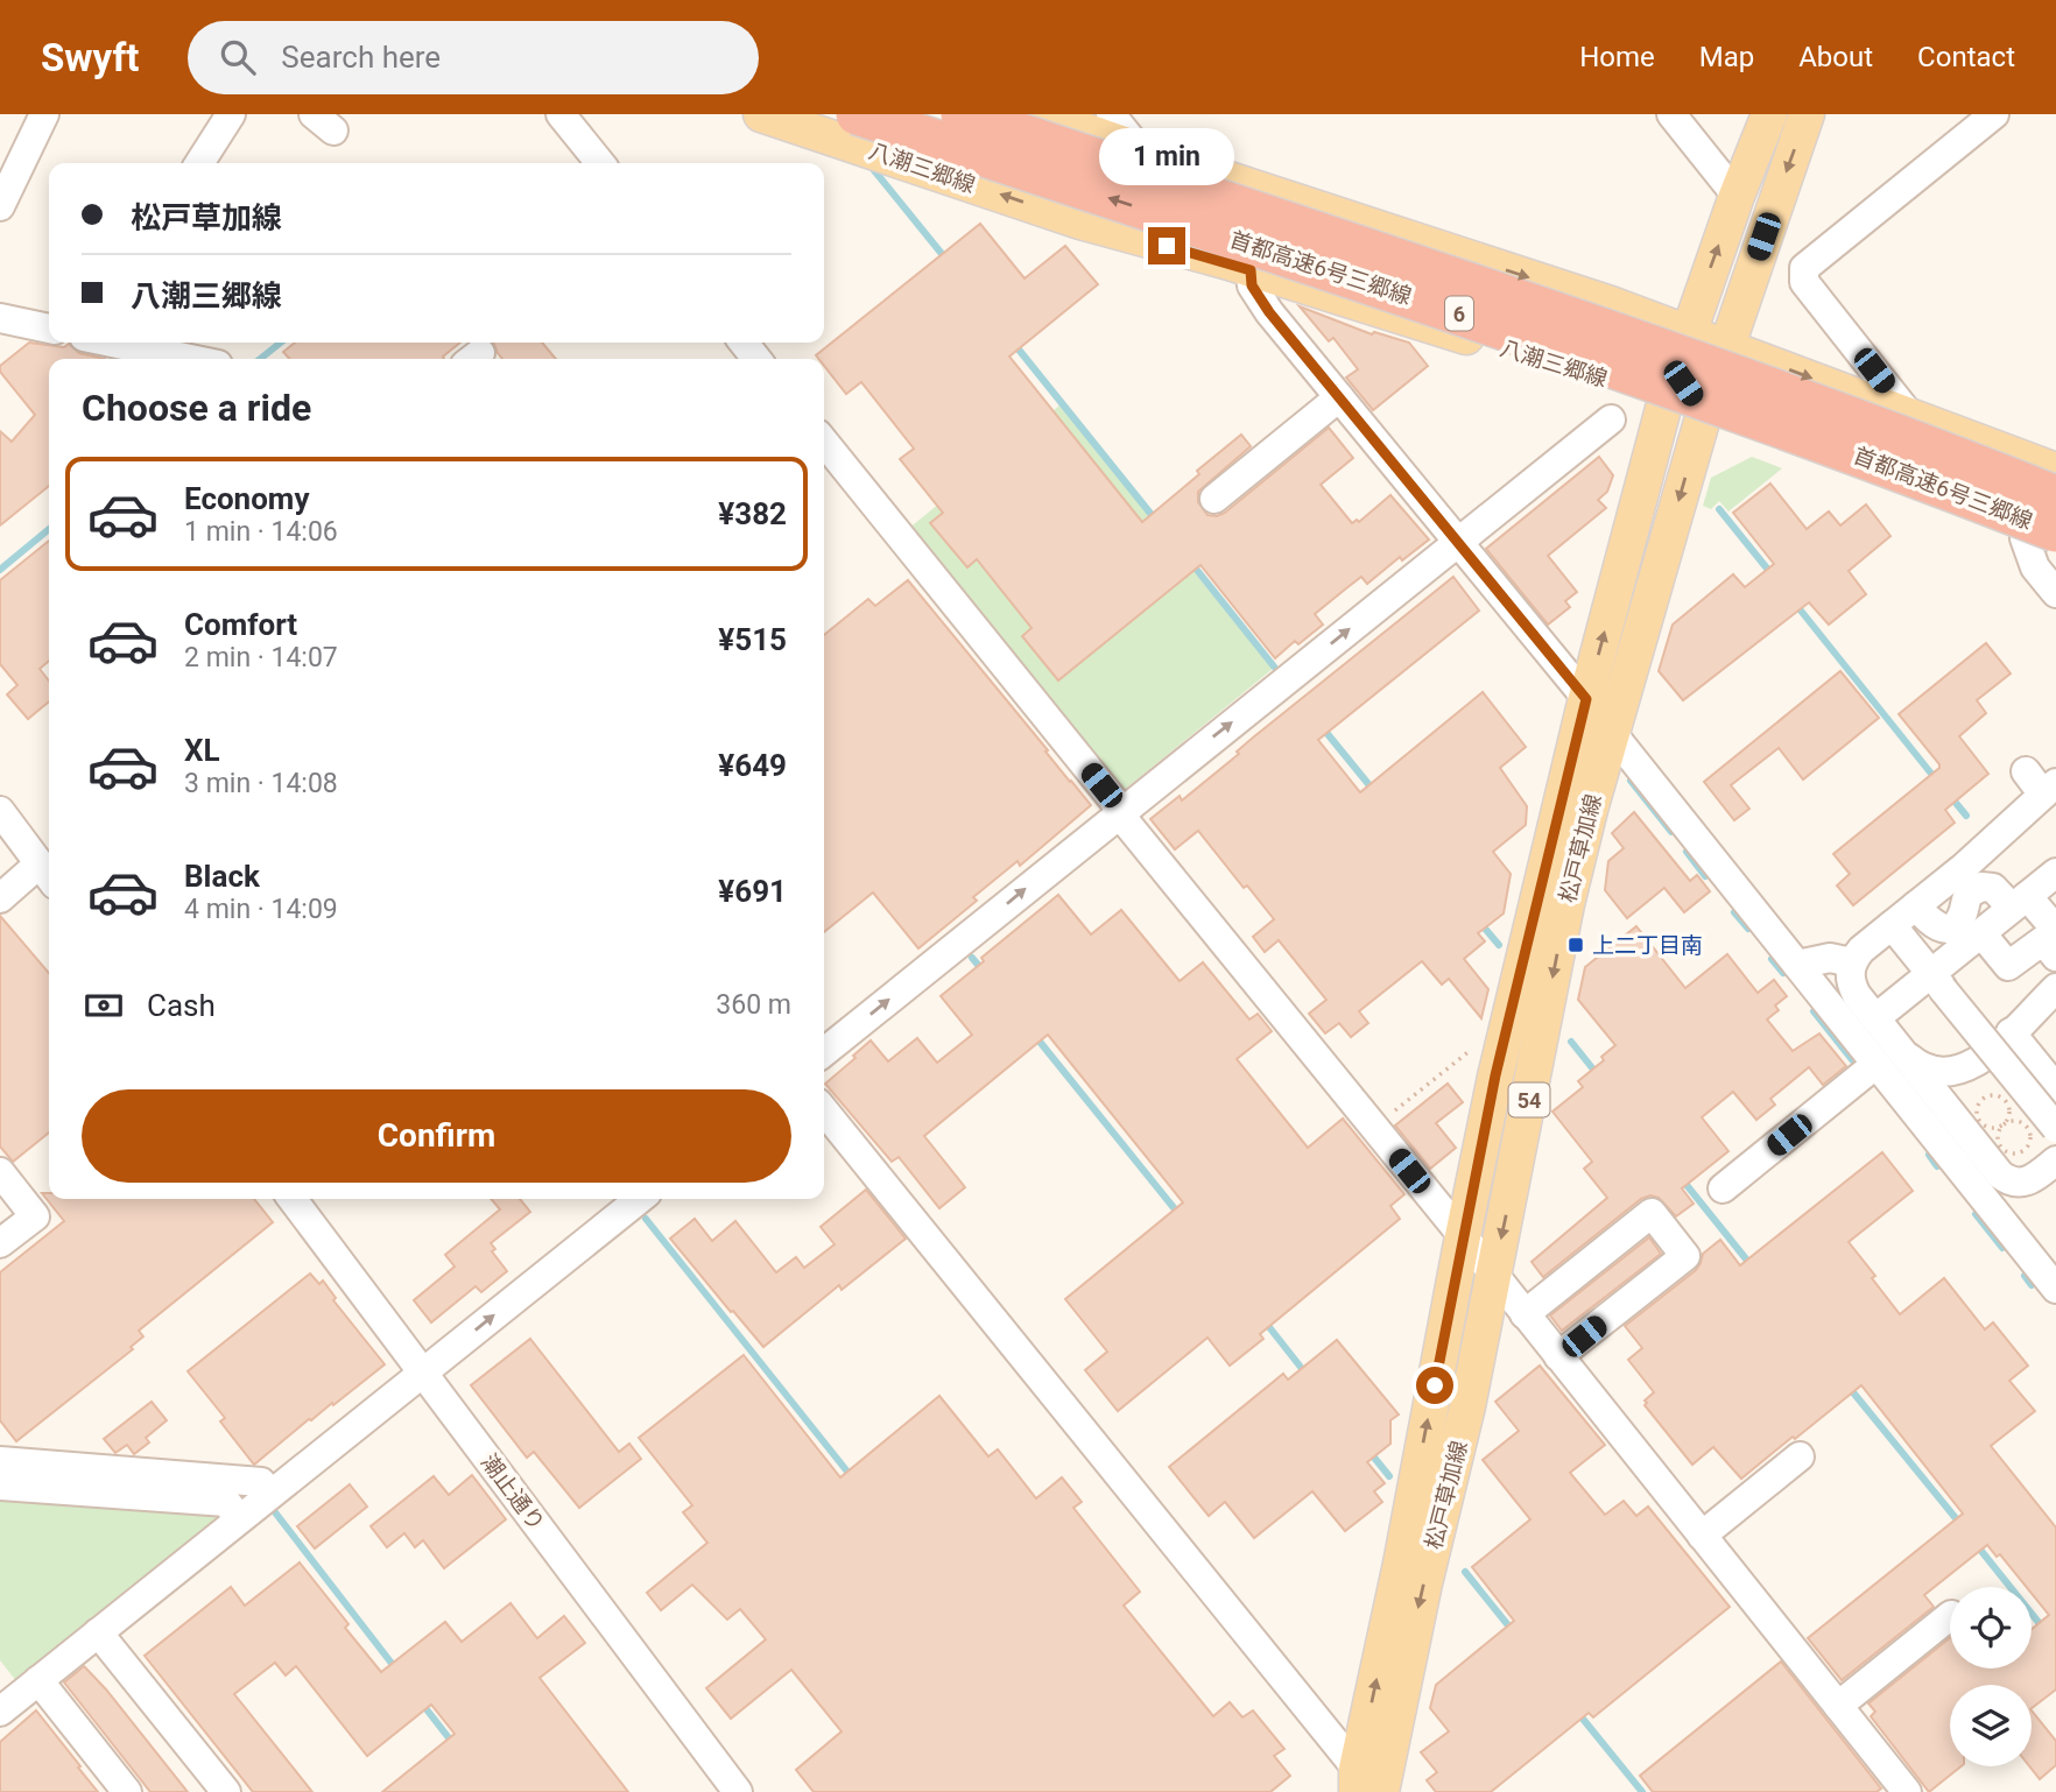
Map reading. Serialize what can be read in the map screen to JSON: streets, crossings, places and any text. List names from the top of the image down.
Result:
{
  "streets": {
    "highway": ["首都高速6号三郷線", "6"],
    "main road": ["八潮三郷線", "松戸草加線", "54"],
    "street": ["潮止通り"]
  },
  "crossings": [
    ["八潮三郷線", "松戸草加線"]
  ],
  "places": {
    "transit": ["上二丁目南"]
  },
  "page": {
    "header": "Swyft",
    "search": "Search here",
    "nav": [
      "Home",
      "Map",
      "About",
      "Contact"
    ],
    "bubble": "1 min",
    "banner": ["松戸草加線", "八潮三郷線"],
    "heading": "Choose a ride",
    "list": [
      {
        "name": "Economy",
        "note": "1 min · 14:06",
        "value": "¥382"
      },
      {
        "name": "Comfort",
        "note": "2 min · 14:07",
        "value": "¥515"
      },
      {
        "name": "XL",
        "note": "3 min · 14:08",
        "value": "¥649"
      },
      {
        "name": "Black",
        "note": "4 min · 14:09",
        "value": "¥691"
      }
    ],
    "pay": ["Cash", "360 m"],
    "buttons": "Confirm"
  }
}
